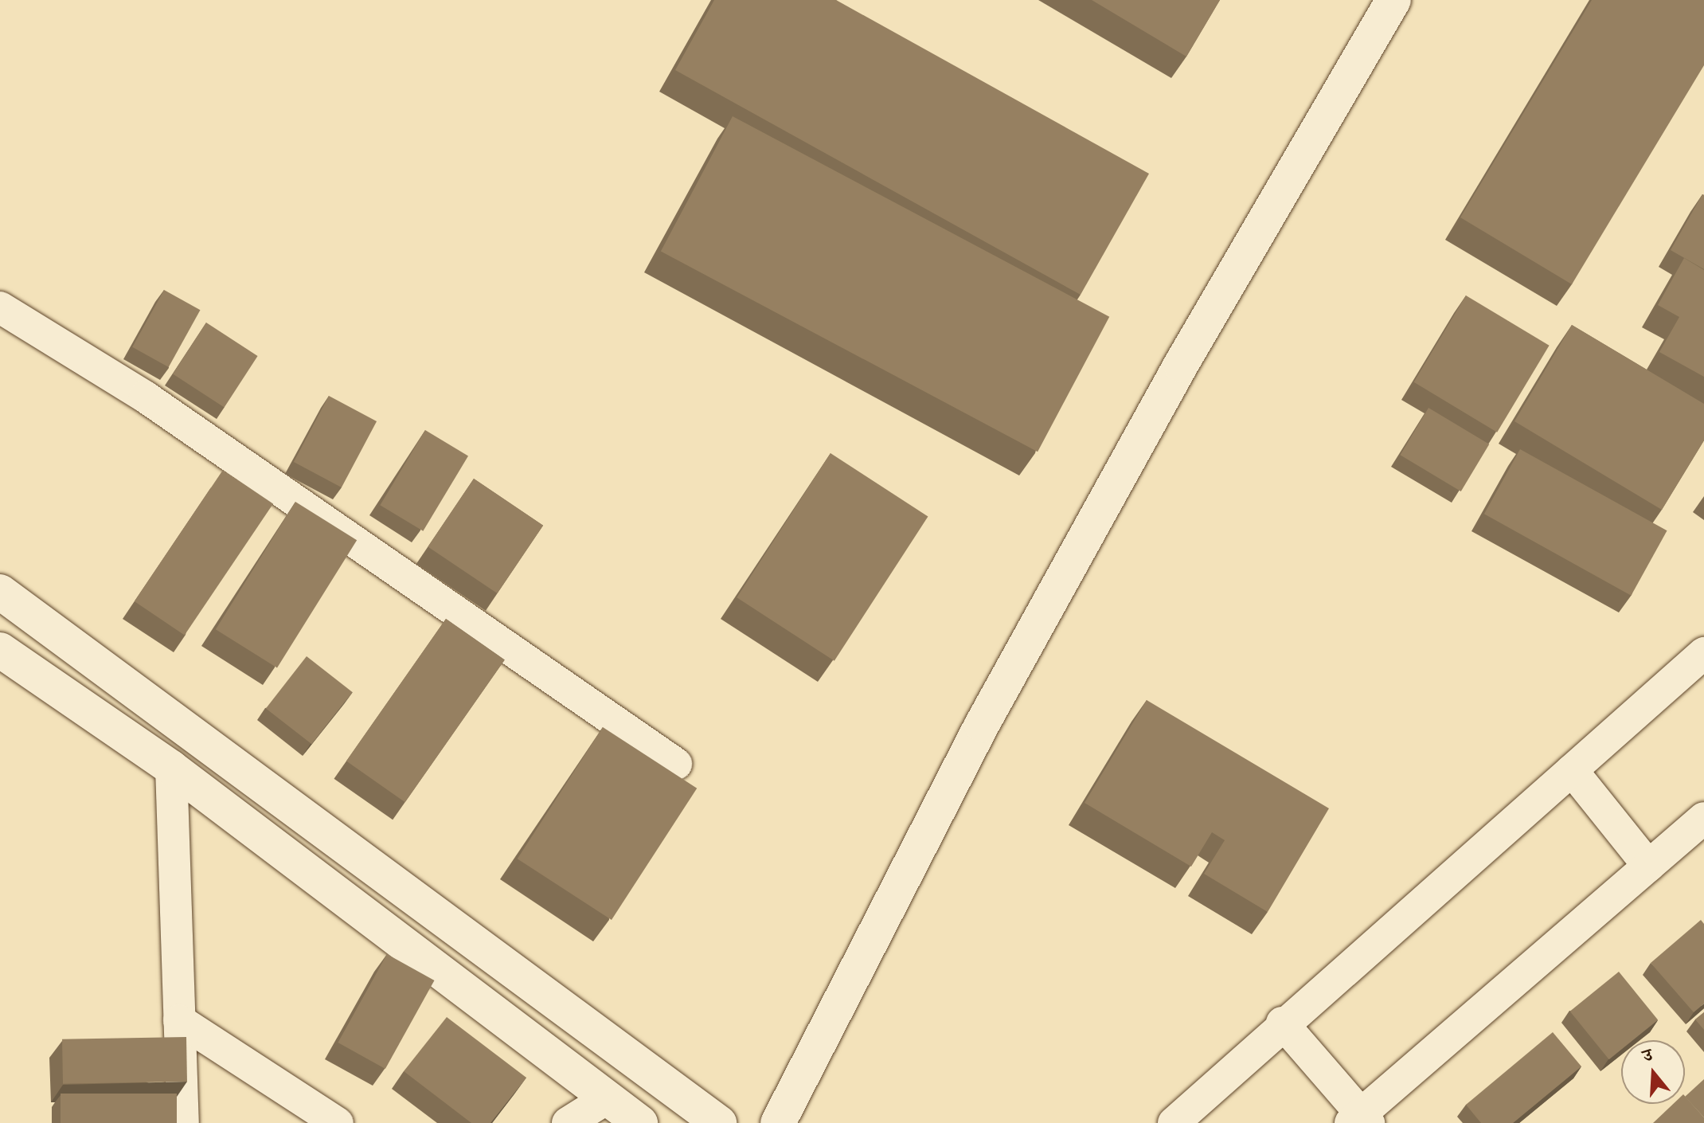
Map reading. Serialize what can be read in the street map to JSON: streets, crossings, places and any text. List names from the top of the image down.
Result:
{
  "north": "top"
}
